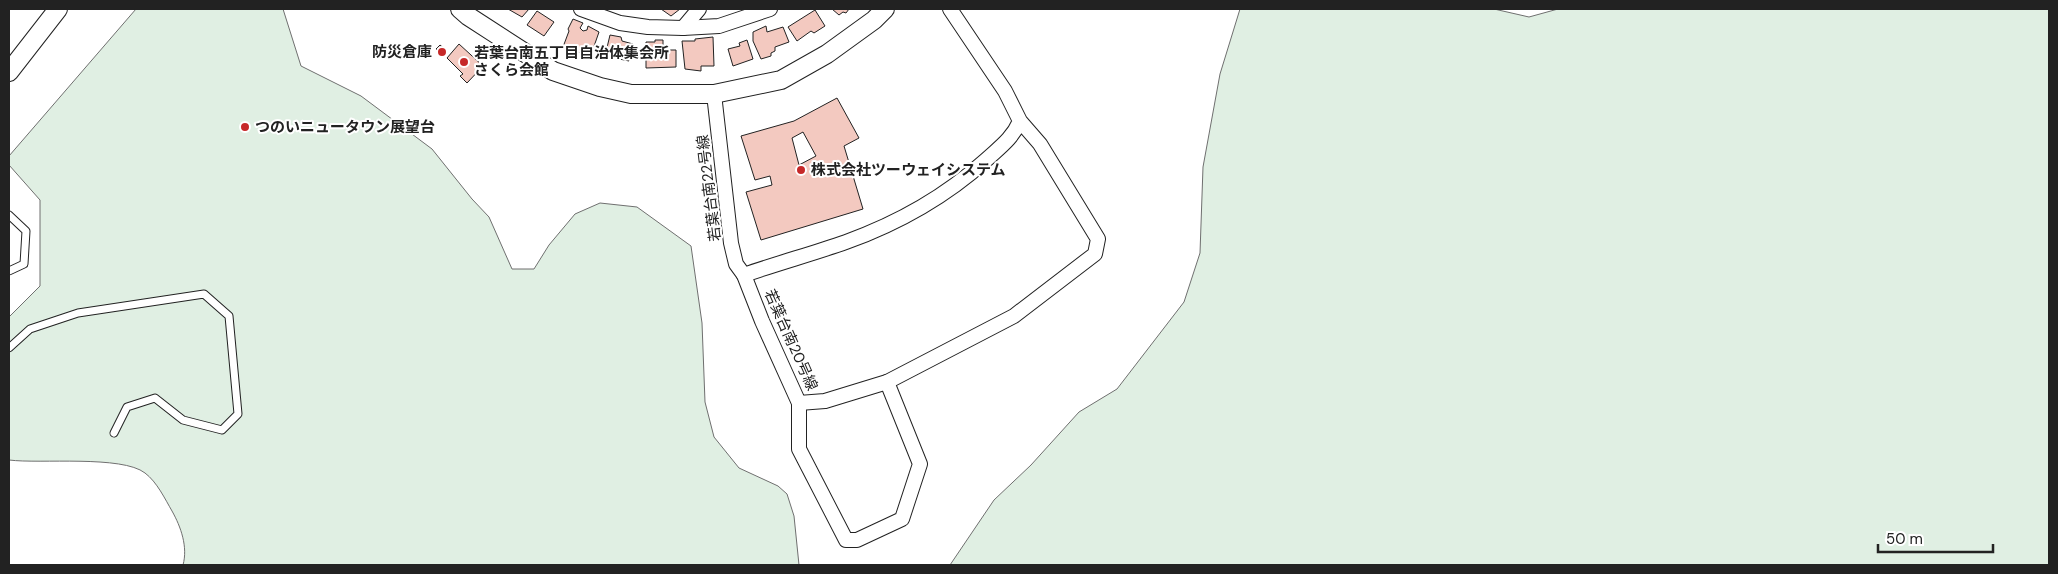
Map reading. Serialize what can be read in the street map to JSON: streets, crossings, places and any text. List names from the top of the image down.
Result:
{
  "streets": {
    "street": ["若葉台南22号線", "若葉台南20号線"]
  },
  "crossings": [
    ["若葉台南22号線", "若葉台南20号線"]
  ],
  "places": [
    "防災倉庫",
    "若葉台南五丁目自治体集会所 さくら会館",
    "つのいニュータウン展望台",
    "株式会社ツーウェイシステム"
  ],
  "scale_bar": "50 m"
}
